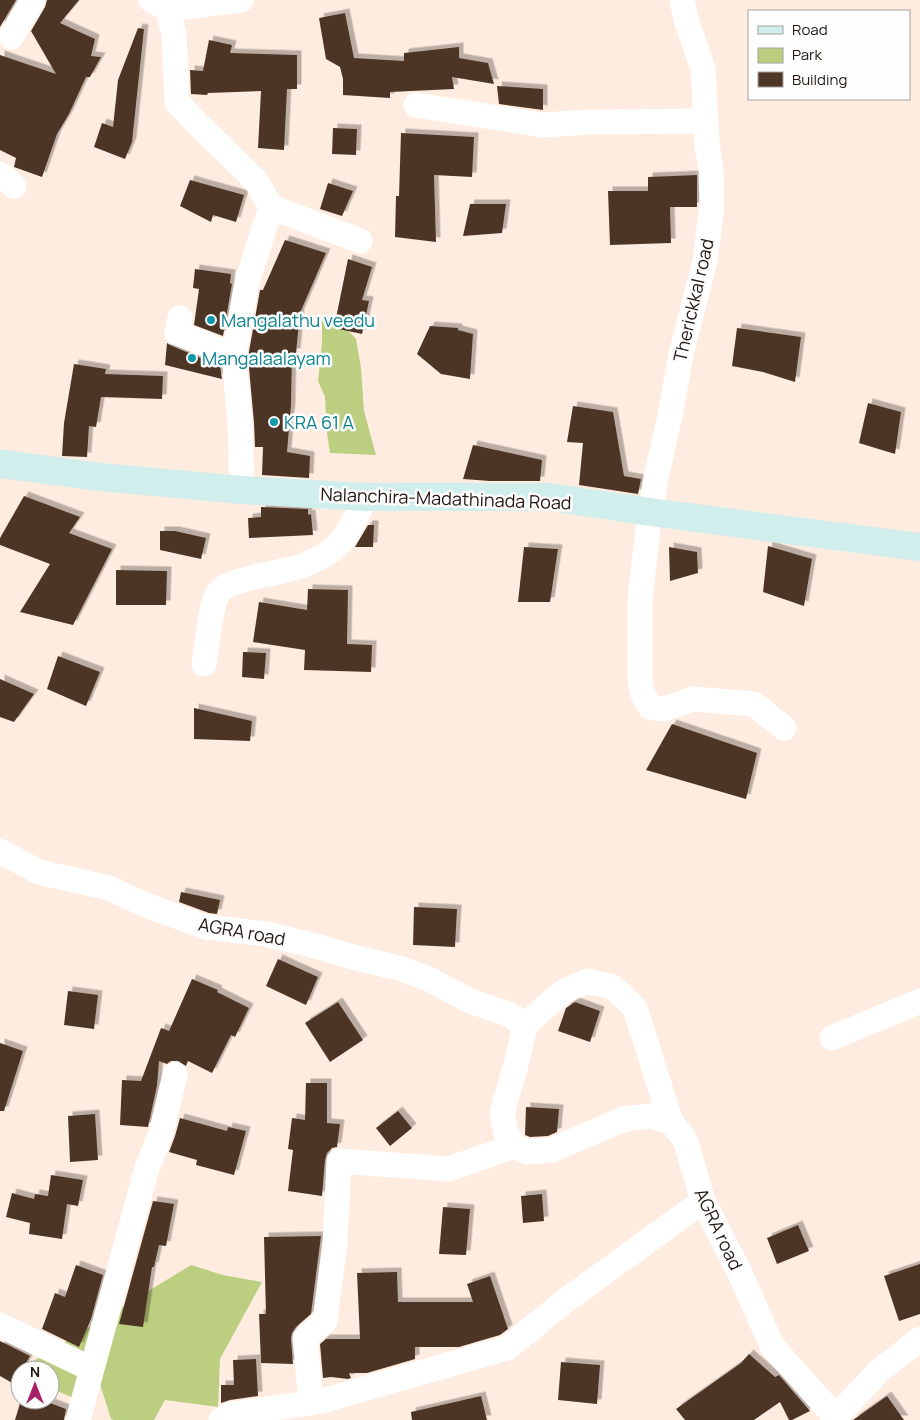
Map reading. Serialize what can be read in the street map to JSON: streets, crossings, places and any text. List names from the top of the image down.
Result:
{
  "streets": {
    "street": ["Therickkal road", "Nalanchira-Madathinada Road", "AGRA road"]
  },
  "crossings": [
    ["Therickkal road", "Nalanchira-Madathinada Road"]
  ],
  "places": ["Mangalathu veedu", "Mangalaalayam", "KRA 61 A"],
  "legend": ["Road", "Park", "Building"],
  "north": "top"
}
